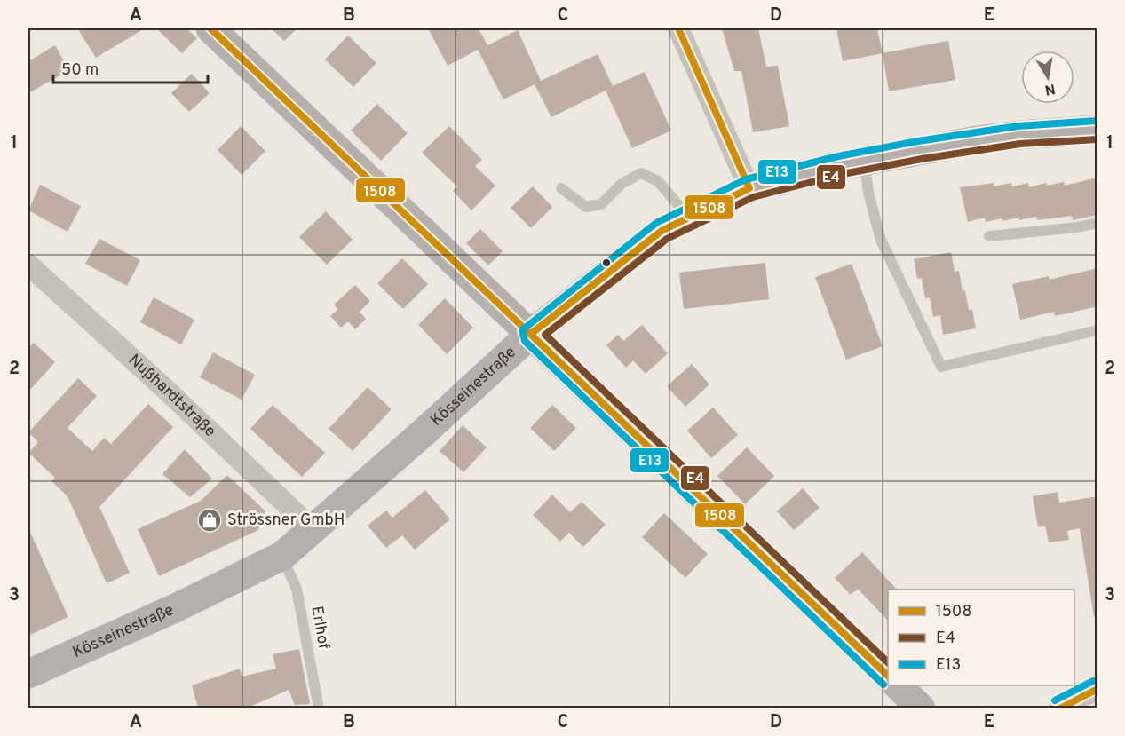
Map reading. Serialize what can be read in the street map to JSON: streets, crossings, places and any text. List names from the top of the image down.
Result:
{
  "streets": {
    "street": ["Kösseinestraße", "Nußhardtstraße"],
    "lane": ["Erlhof"]
  },
  "crossings": [
    ["Kösseinestraße", "Nußhardtstraße"],
    ["Kösseinestraße", "Erlhof"]
  ],
  "places": {
    "shop": ["Strössner GmbH"]
  },
  "lines": ["transit line 1508", "transit line E13", "transit line E4"],
  "legend": ["1508", "E4", "E13"],
  "scale_bar": "50 m",
  "north": "bottom",
  "grid": {
    "columns": [
      "A",
      "B",
      "C",
      "D",
      "E"
    ],
    "rows": ["1", "2", "3"]
  }
}
